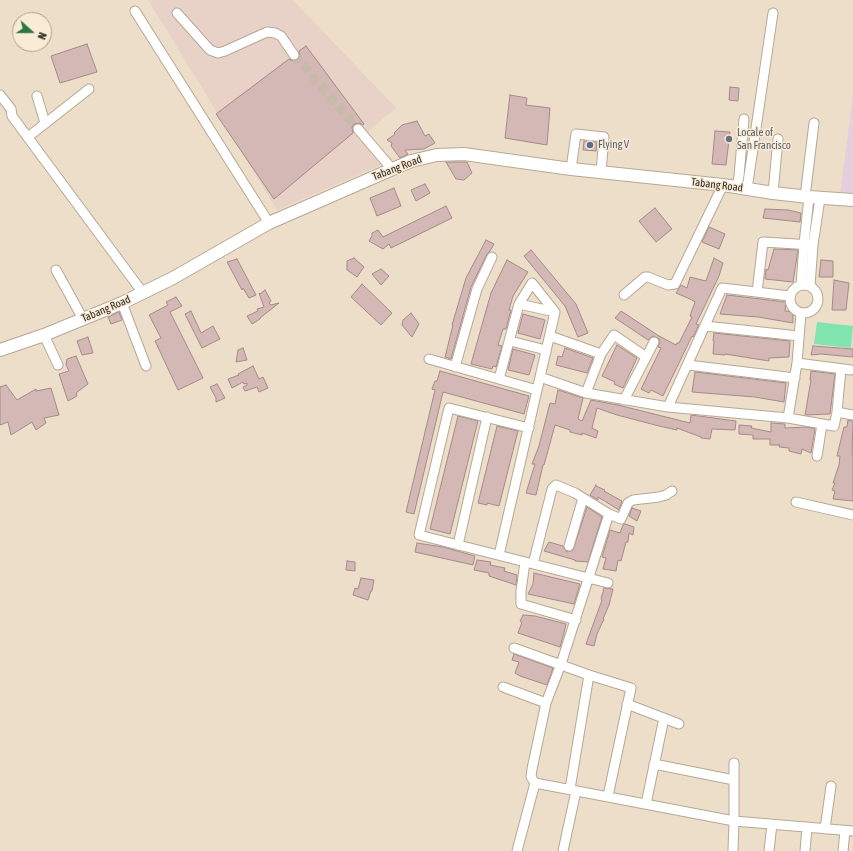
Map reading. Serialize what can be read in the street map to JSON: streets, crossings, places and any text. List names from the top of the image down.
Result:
{
  "streets": {
    "main road": ["Tabang Road"]
  },
  "places": ["Locale of San Francisco", "Flying V"],
  "north": "right"
}
